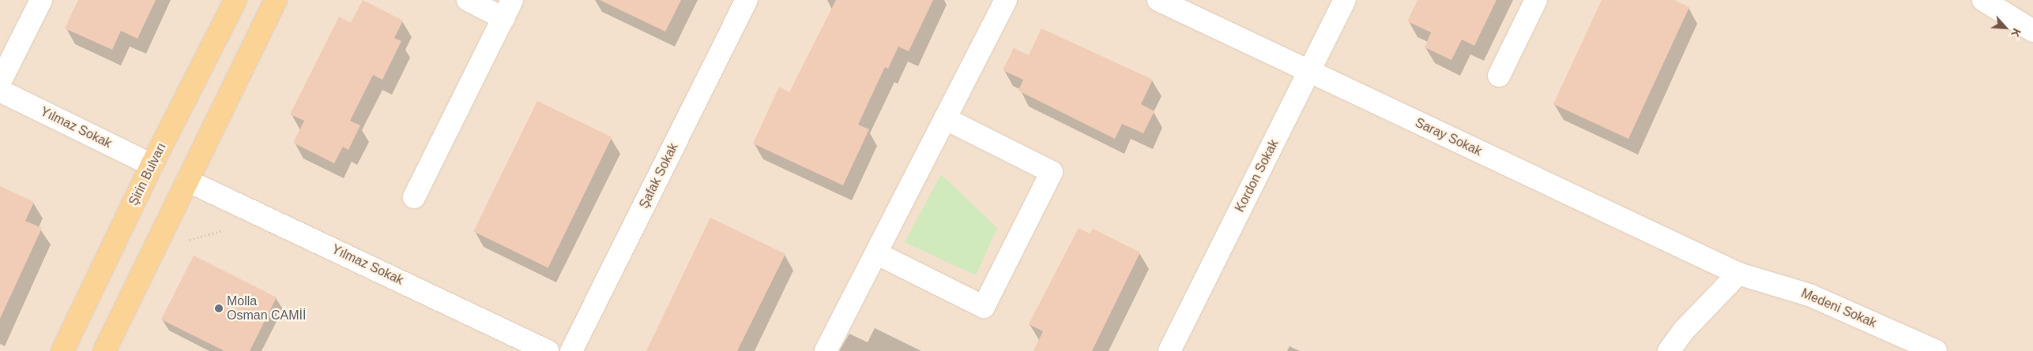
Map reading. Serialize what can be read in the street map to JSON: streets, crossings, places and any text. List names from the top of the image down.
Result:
{
  "streets": {
    "main road": ["Şirin Bulvarı"],
    "street": [
      "Yılmaz Sokak",
      "Saray Sokak",
      "Şafak Sokak",
      "Kordon Sokak",
      "Medeni Sokak"
    ]
  },
  "crossings": [
    ["Yılmaz Sokak", "Şirin Bulvarı"],
    ["Saray Sokak", "Kordon Sokak"],
    ["Saray Sokak", "Medeni Sokak"]
  ],
  "places": ["Molla Osman CAMİİ"],
  "north": "bottom right"
}
